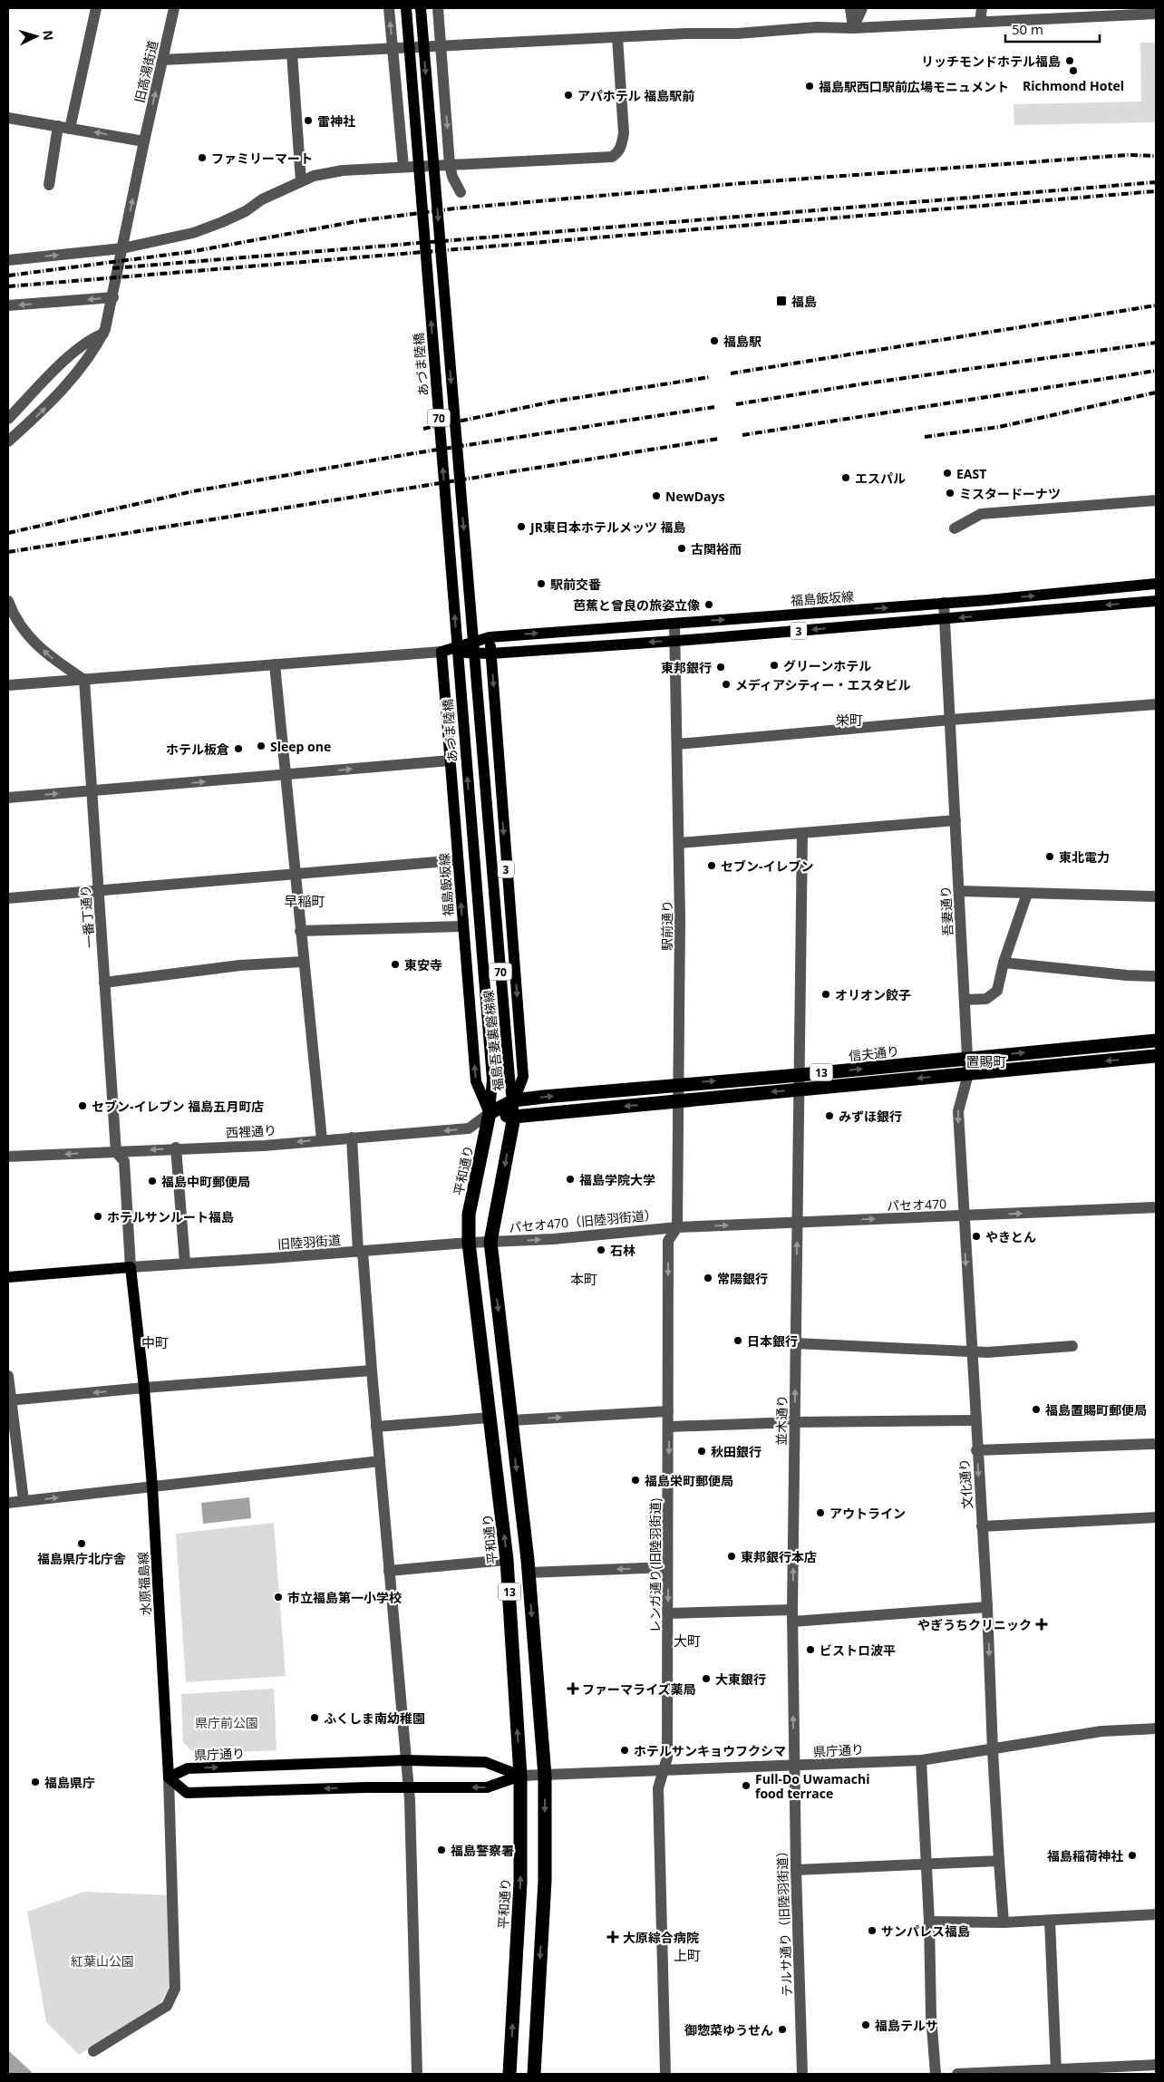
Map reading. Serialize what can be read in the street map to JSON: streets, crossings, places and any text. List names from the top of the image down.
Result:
{
  "streets": {
    "highway": ["信夫通り", "13", "平和通り"],
    "main road": [
      "あづま陸橋",
      "70",
      "福島飯坂線",
      "3",
      "福島吾妻裏磐梯線",
      "水原福島線",
      "県庁通り"
    ],
    "street": [
      "旧高湯街道",
      "吾妻通り",
      "一番丁通り",
      "駅前通り",
      "西裡通り",
      "パセオ470",
      "パセオ470（旧陸羽街道）",
      "旧陸羽街道",
      "並木通り",
      "文化通り",
      "レンガ通り(旧陸羽街道)",
      "テルサ通り（旧陸羽街道）"
    ]
  },
  "crossings": [
    ["あづま陸橋", "福島吾妻裏磐梯線"],
    ["福島飯坂線", "3"],
    ["福島飯坂線", "吾妻通り"],
    ["福島飯坂線", "駅前通り"],
    ["福島飯坂線", "福島吾妻裏磐梯線"],
    ["福島飯坂線", "信夫通り"],
    ["福島飯坂線", "13"],
    ["福島飯坂線", "西裡通り"],
    ["福島飯坂線", "平和通り"],
    ["3", "吾妻通り"],
    ["3", "駅前通り"],
    ["3", "福島吾妻裏磐梯線"],
    ["3", "信夫通り"],
    ["吾妻通り", "信夫通り"],
    ["吾妻通り", "13"],
    ["吾妻通り", "パセオ470"],
    ["吾妻通り", "文化通り"],
    ["一番丁通り", "西裡通り"],
    ["駅前通り", "信夫通り"],
    ["駅前通り", "13"],
    ["駅前通り", "パセオ470"],
    ["駅前通り", "パセオ470（旧陸羽街道）"],
    ["駅前通り", "レンガ通り(旧陸羽街道)"],
    ["福島吾妻裏磐梯線", "信夫通り"],
    ["福島吾妻裏磐梯線", "13"],
    ["福島吾妻裏磐梯線", "西裡通り"],
    ["福島吾妻裏磐梯線", "平和通り"],
    ["信夫通り", "13"],
    ["信夫通り", "西裡通り"],
    ["信夫通り", "平和通り"],
    ["信夫通り", "並木通り"],
    ["13", "西裡通り"],
    ["13", "平和通り"],
    ["13", "パセオ470（旧陸羽街道）"],
    ["13", "旧陸羽街道"],
    ["13", "並木通り"],
    ["13", "県庁通り"],
    ["西裡通り", "平和通り"],
    ["平和通り", "旧陸羽街道"],
    ["平和通り", "県庁通り"],
    ["パセオ470", "パセオ470（旧陸羽街道）"],
    ["パセオ470", "並木通り"],
    ["パセオ470", "文化通り"],
    ["パセオ470", "レンガ通り(旧陸羽街道)"],
    ["パセオ470（旧陸羽街道）", "旧陸羽街道"],
    ["パセオ470（旧陸羽街道）", "レンガ通り(旧陸羽街道)"],
    ["旧陸羽街道", "水原福島線"],
    ["並木通り", "県庁通り"],
    ["並木通り", "テルサ通り（旧陸羽街道）"],
    ["文化通り", "県庁通り"],
    ["レンガ通り(旧陸羽街道)", "県庁通り"],
    ["水原福島線", "県庁通り"],
    ["県庁通り", "テルサ通り（旧陸羽街道）"]
  ],
  "one_way": [
    "あづま陸橋",
    "西裡通り",
    "パセオ470",
    "パセオ470（旧陸羽街道）",
    "並木通り",
    "文化通り",
    "レンガ通り(旧陸羽街道)"
  ],
  "districts": [
    "栄町",
    "早稲町",
    "置賜町",
    "本町",
    "中町",
    "大町",
    "上町"
  ],
  "parks": ["県庁前公園", "紅葉山公園"],
  "places": {
    "other": [
      "リッチモンドホテル福島",
      "Richmond Hotel",
      "福島駅西口駅前広場モニュメント",
      "アパホテル 福島駅前",
      "雷神社",
      "ファミリーマート",
      "福島駅",
      "EAST",
      "エスパル",
      "ミスタードーナツ",
      "NewDays",
      "JR東日本ホテルメッツ 福島",
      "古関裕而",
      "駅前交番",
      "芭蕉と曾良の旅姿立像",
      "グリーンホテル",
      "東邦銀行",
      "メディアシティー・エスタビル",
      "Sleep one",
      "ホテル板倉",
      "東北電力",
      "セブン-イレブン",
      "東安寺",
      "オリオン餃子",
      "セブン-イレブン 福島五月町店",
      "みずほ銀行",
      "福島学院大学",
      "福島中町郵便局",
      "ホテルサンルート福島",
      "やきとん",
      "石林",
      "常陽銀行",
      "日本銀行",
      "福島置賜町郵便局",
      "秋田銀行",
      "福島栄町郵便局",
      "アウトライン",
      "福島県庁北庁舎",
      "東邦銀行本店",
      "市立福島第一小学校",
      "ビストロ波平",
      "大東銀行",
      "ふくしま南幼稚園",
      "ホテルサンキョウフクシマ",
      "福島県庁",
      "Full-Do Uwamachi food terrace",
      "福島警察署",
      "福島稲荷神社",
      "サンパレス福島",
      "福島テルサ",
      "御惣菜ゆうせん"
    ],
    "transit": ["福島"],
    "health": ["やぎうちクリニック", "ファーマライズ薬局", "大原綜合病院"]
  },
  "scale_bar": "50 m",
  "north": "right"
}
